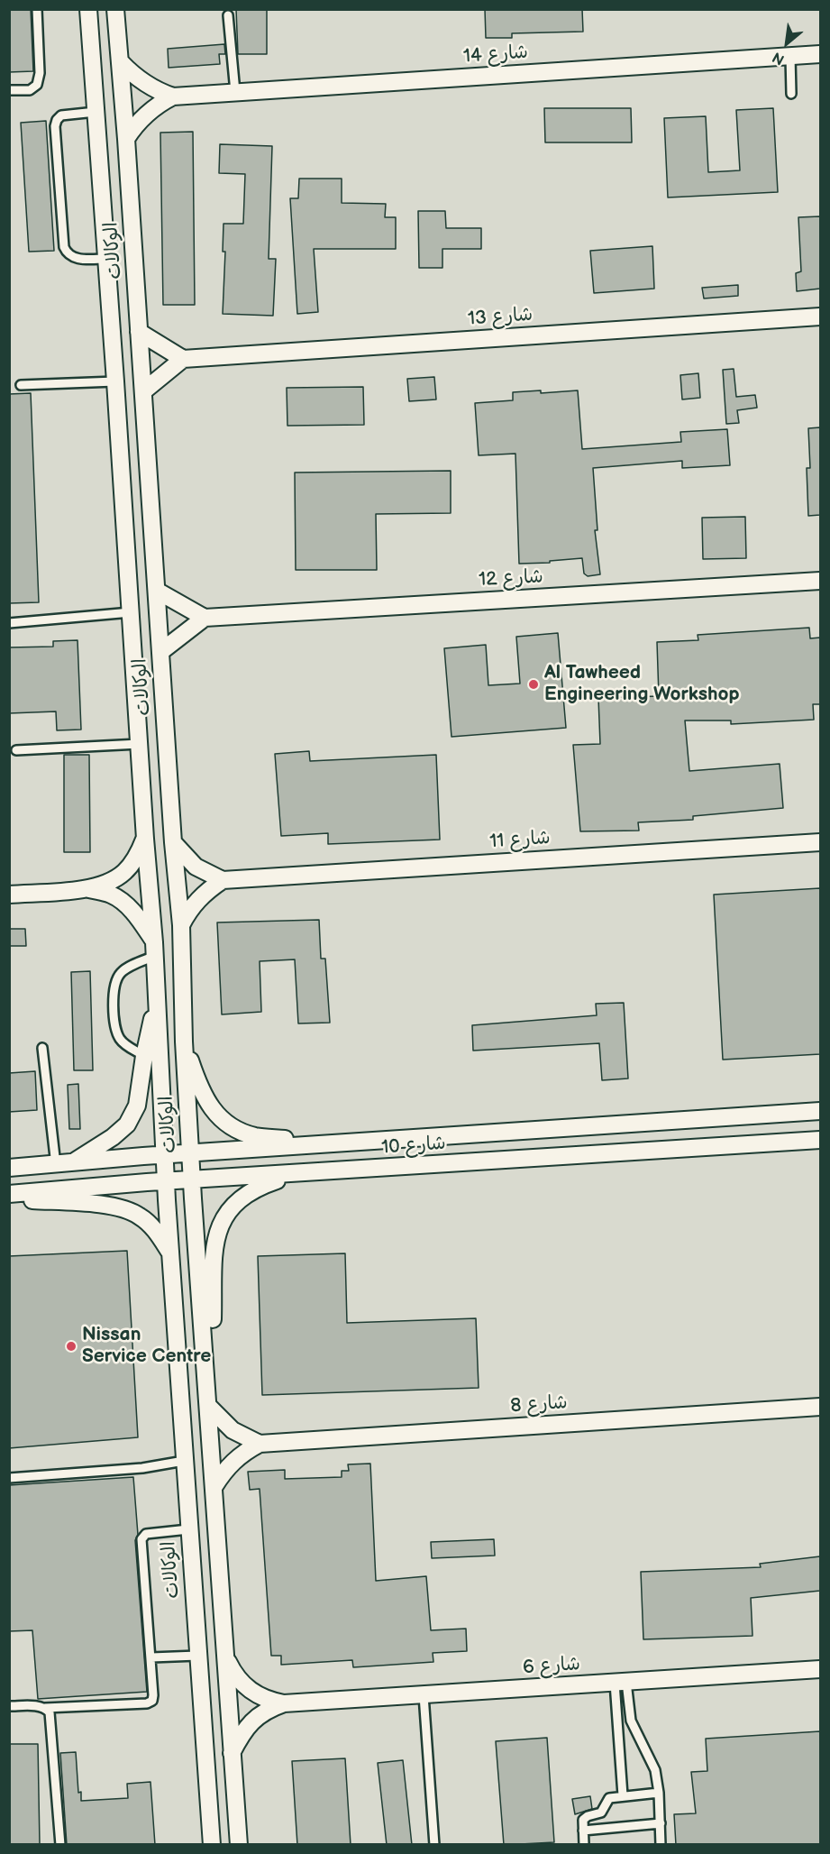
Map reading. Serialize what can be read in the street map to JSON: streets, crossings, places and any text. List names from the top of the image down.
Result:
{
  "streets": {
    "street": [
      "شارع 14",
      "الوكالات",
      "شارع 13",
      "شارع 12",
      "شارع 11",
      "شارع 10",
      "شارع 8",
      "شارع 6"
    ]
  },
  "crossings": [
    ["شارع 14", "الوكالات"],
    ["الوكالات", "شارع 10"],
    ["الوكالات", "شارع 8"],
    ["الوكالات", "شارع 6"]
  ],
  "places": ["Al Tawheed Engineering Workshop", "Nissan Service Centre"],
  "north": "bottom left"
}
